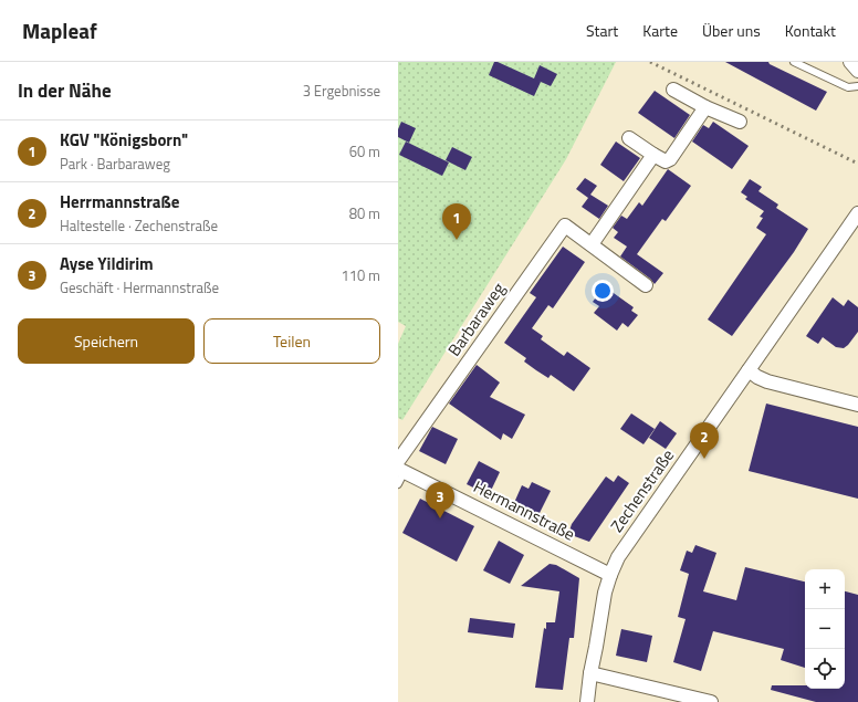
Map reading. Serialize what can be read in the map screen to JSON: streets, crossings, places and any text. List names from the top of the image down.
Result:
{
  "streets": {
    "street": ["Barbaraweg", "Zechenstraße", "Hermannstraße"]
  },
  "crossings": [
    ["Barbaraweg", "Hermannstraße"],
    ["Zechenstraße", "Hermannstraße"]
  ],
  "page": {
    "header": "Mapleaf",
    "nav": [
      "Start",
      "Karte",
      "Über uns",
      "Kontakt"
    ],
    "heading": ["In der Nähe", "3 Ergebnisse"],
    "list": [
      {
        "mark": "1",
        "name": "KGV \"Königsborn\"",
        "note": "Park · Barbaraweg",
        "value": "60 m"
      },
      {
        "mark": "2",
        "name": "Herrmannstraße",
        "note": "Haltestelle · Zechenstraße",
        "value": "80 m"
      },
      {
        "mark": "3",
        "name": "Ayse Yildirim",
        "note": "Geschäft · Hermannstraße",
        "value": "110 m"
      }
    ],
    "pins": ["1", "2", "3"],
    "buttons": ["Speichern", "Teilen"],
    "map_buttons": ["+", "−"]
  }
}
